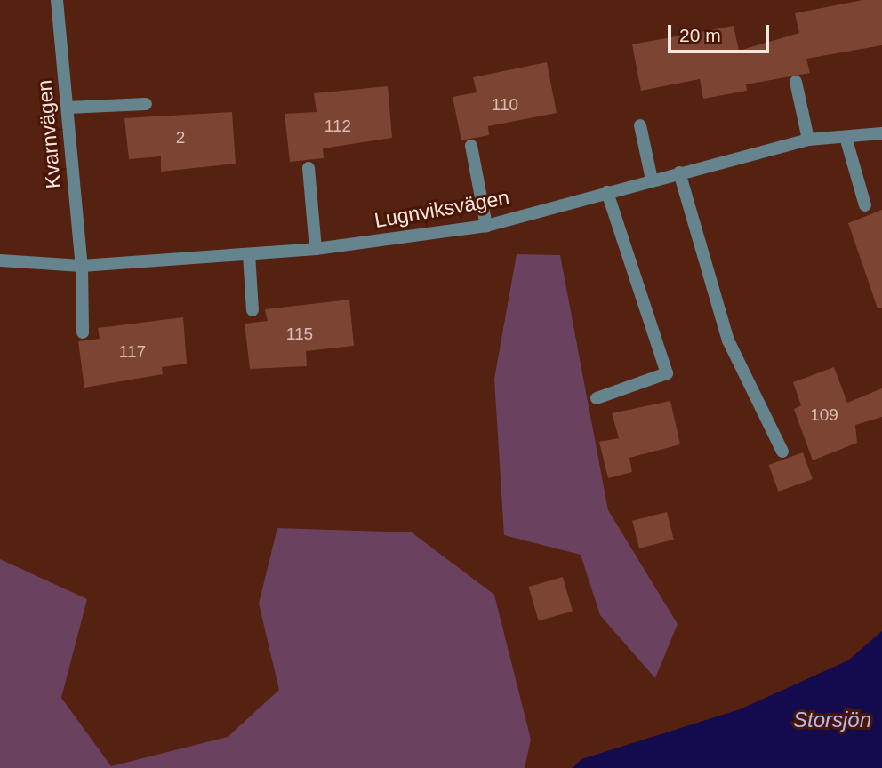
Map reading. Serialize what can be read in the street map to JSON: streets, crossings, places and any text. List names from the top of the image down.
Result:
{
  "streets": {
    "street": ["Kvarnvägen", "Lugnviksvägen"]
  },
  "crossings": [
    ["Kvarnvägen", "Lugnviksvägen"]
  ],
  "water": ["Storsjön"],
  "house_numbers": [
    "110",
    "112",
    "2",
    "115",
    "117",
    "109"
  ],
  "scale_bar": "20 m"
}
